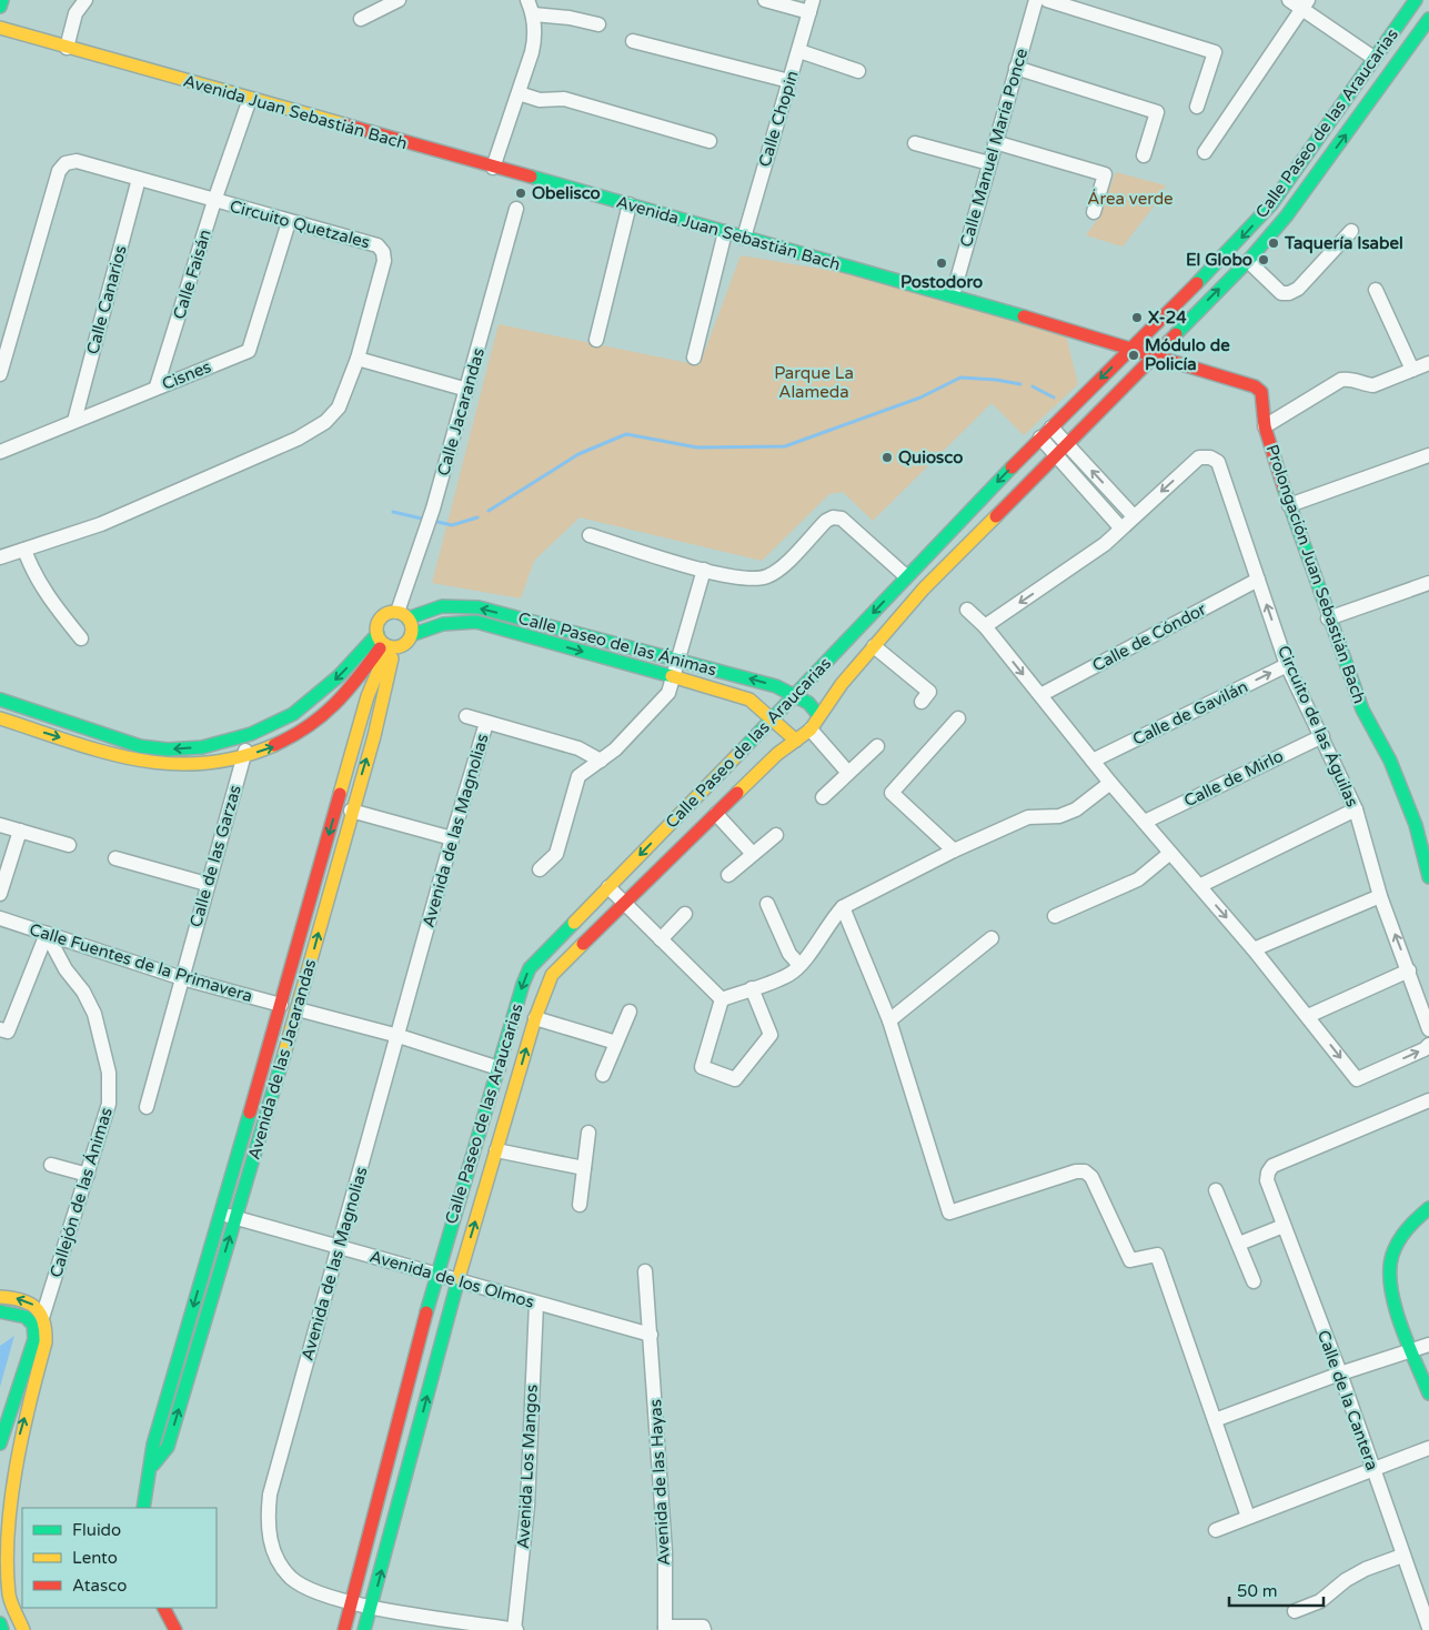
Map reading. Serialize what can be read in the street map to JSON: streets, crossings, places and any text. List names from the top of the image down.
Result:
{
  "streets": {
    "street": [
      "Avenida Juan Sebastián Bach",
      "Calle Chopin",
      "Calle Paseo de las Araucarias",
      "Calle Manuel María Ponce",
      "Circuito Quetzales",
      "Calle Faisán",
      "Calle Canarios",
      "Cisnes",
      "Calle Jacarandas",
      "Prolongación Juan Sebastián Bach",
      "Calle de Cóndor",
      "Calle Paseo de las Ánimas",
      "Calle de Gavilán",
      "Circuito de las Águilas",
      "Calle de Mirlo",
      "Avenida de las Magnolias",
      "Calle de las Garzas",
      "Calle Fuentes de la Primavera",
      "Avenida de las Jacarandas",
      "Callejón de las Ánimas",
      "Avenida de los Olmos",
      "Calle de la Cantera",
      "Avenida Los Mangos",
      "Avenida de las Hayas"
    ]
  },
  "crossings": [
    ["Avenida Juan Sebastián Bach", "Calle Chopin"],
    ["Avenida Juan Sebastián Bach", "Calle Paseo de las Araucarias"],
    ["Avenida Juan Sebastián Bach", "Calle Manuel María Ponce"],
    ["Avenida Juan Sebastián Bach", "Calle Faisán"],
    ["Avenida Juan Sebastián Bach", "Prolongación Juan Sebastián Bach"],
    ["Calle Paseo de las Araucarias", "Calle Paseo de las Ánimas"],
    ["Calle Paseo de las Araucarias", "Avenida de las Magnolias"],
    ["Calle Paseo de las Araucarias", "Avenida de los Olmos"],
    ["Circuito Quetzales", "Calle Faisán"],
    ["Circuito Quetzales", "Calle Canarios"],
    ["Circuito Quetzales", "Cisnes"],
    ["Calle Faisán", "Cisnes"],
    ["Calle Canarios", "Cisnes"],
    ["Calle Jacarandas", "Calle Paseo de las Ánimas"],
    ["Calle de Cóndor", "Circuito de las Águilas"],
    ["Calle Paseo de las Ánimas", "Avenida de las Jacarandas"],
    ["Calle de Gavilán", "Circuito de las Águilas"],
    ["Circuito de las Águilas", "Calle de Mirlo"],
    ["Avenida de las Magnolias", "Avenida de los Olmos"],
    ["Avenida de las Magnolias", "Avenida Los Mangos"],
    ["Calle de las Garzas", "Calle Fuentes de la Primavera"],
    ["Calle Fuentes de la Primavera", "Avenida de las Jacarandas"],
    ["Calle Fuentes de la Primavera", "Callejón de las Ánimas"],
    ["Avenida de las Jacarandas", "Avenida de los Olmos"],
    ["Avenida de los Olmos", "Avenida Los Mangos"],
    ["Avenida de los Olmos", "Avenida de las Hayas"]
  ],
  "one_way": ["Calle de Gavilán"],
  "parks": ["Área verde", "Parque La Alameda"],
  "places": [
    "Obelisco",
    "Taquería Isabel",
    "El Globo",
    "Postodoro",
    "X-24",
    "Módulo de Policía",
    "Quiosco"
  ],
  "legend": ["Fluido", "Lento", "Atasco"],
  "scale_bar": "50 m"
}
